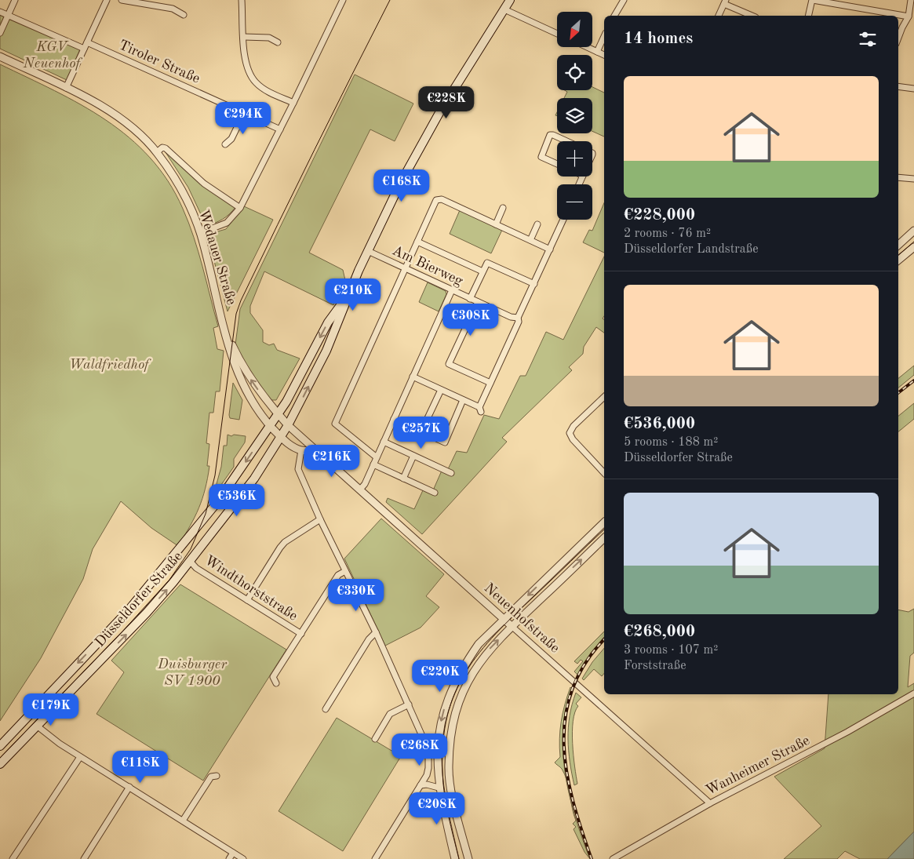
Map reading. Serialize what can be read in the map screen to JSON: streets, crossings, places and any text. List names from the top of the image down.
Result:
{
  "streets": {
    "main road": ["Düsseldorfer Straße"],
    "street": [
      "Tiroler Straße",
      "Wedauer Straße",
      "Am Bierweg",
      "Windthorststraße",
      "Neuenhofstraße",
      "Wanheimer Straße"
    ]
  },
  "crossings": [
    ["Wedauer Straße", "Düsseldorfer Straße"],
    ["Wedauer Straße", "Neuenhofstraße"],
    ["Windthorststraße", "Düsseldorfer Straße"],
    ["Düsseldorfer Straße", "Neuenhofstraße"],
    ["Neuenhofstraße", "Wanheimer Straße"]
  ],
  "parks": ["KGV Neuenhof", "Waldfriedhof", "Duisburger SV 1900"],
  "north": "bottom left",
  "page": {
    "map_buttons": ["+", "−"],
    "heading": "14 homes",
    "list": [
      {
        "name": "€228,000",
        "note": "2 rooms · 76 m² · Düsseldorfer Landstraße"
      },
      {
        "name": "€536,000",
        "note": "5 rooms · 188 m² · Düsseldorfer Straße"
      },
      {
        "name": "€268,000",
        "note": "3 rooms · 107 m² · Forststraße"
      }
    ],
    "price": [
      "€228K",
      "€294K",
      "€168K",
      "€210K",
      "€308K",
      "€257K",
      "€216K",
      "€536K",
      "€330K",
      "€220K",
      "€179K",
      "€268K",
      "€118K",
      "€208K"
    ]
  }
}
